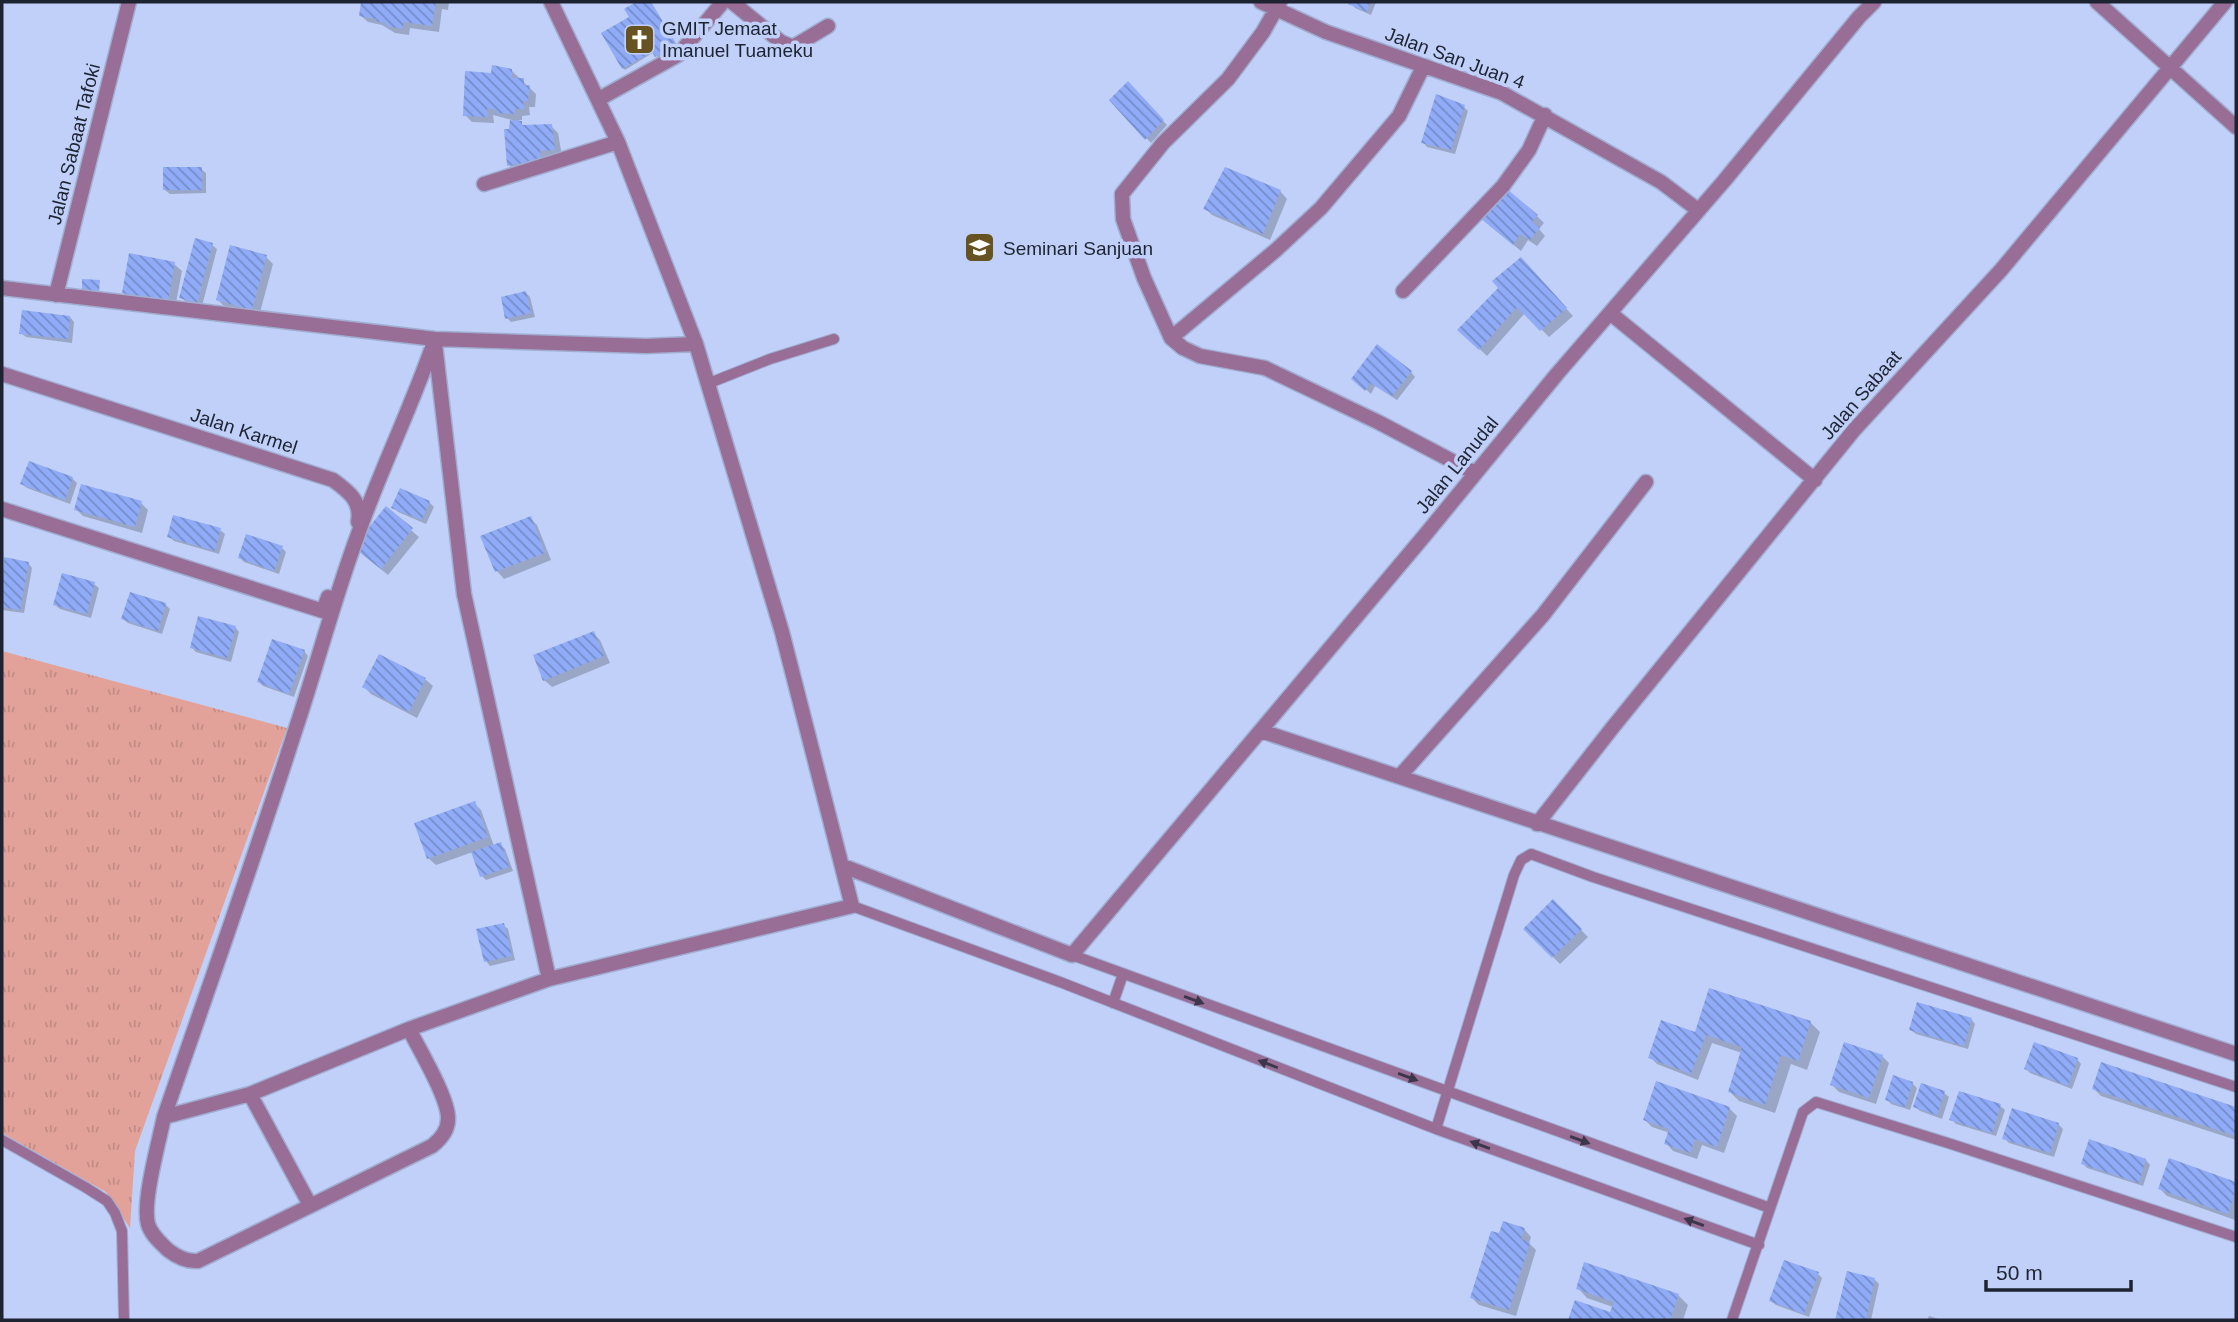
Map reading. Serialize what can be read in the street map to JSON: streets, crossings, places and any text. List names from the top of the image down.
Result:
{
  "streets": {
    "street": [
      "Jalan San Juan 4",
      "Jalan Sabaat Tafoki",
      "Jalan Sabaat",
      "Jalan Karmel",
      "Jalan Lanudal"
    ]
  },
  "crossings": [
    ["Jalan San Juan 4", "Jalan Lanudal"]
  ],
  "places": {
    "church": ["GMIT Jemaat Imanuel Tuameku"],
    "school or university": ["Seminari Sanjuan"]
  },
  "scale_bar": "50 m"
}
